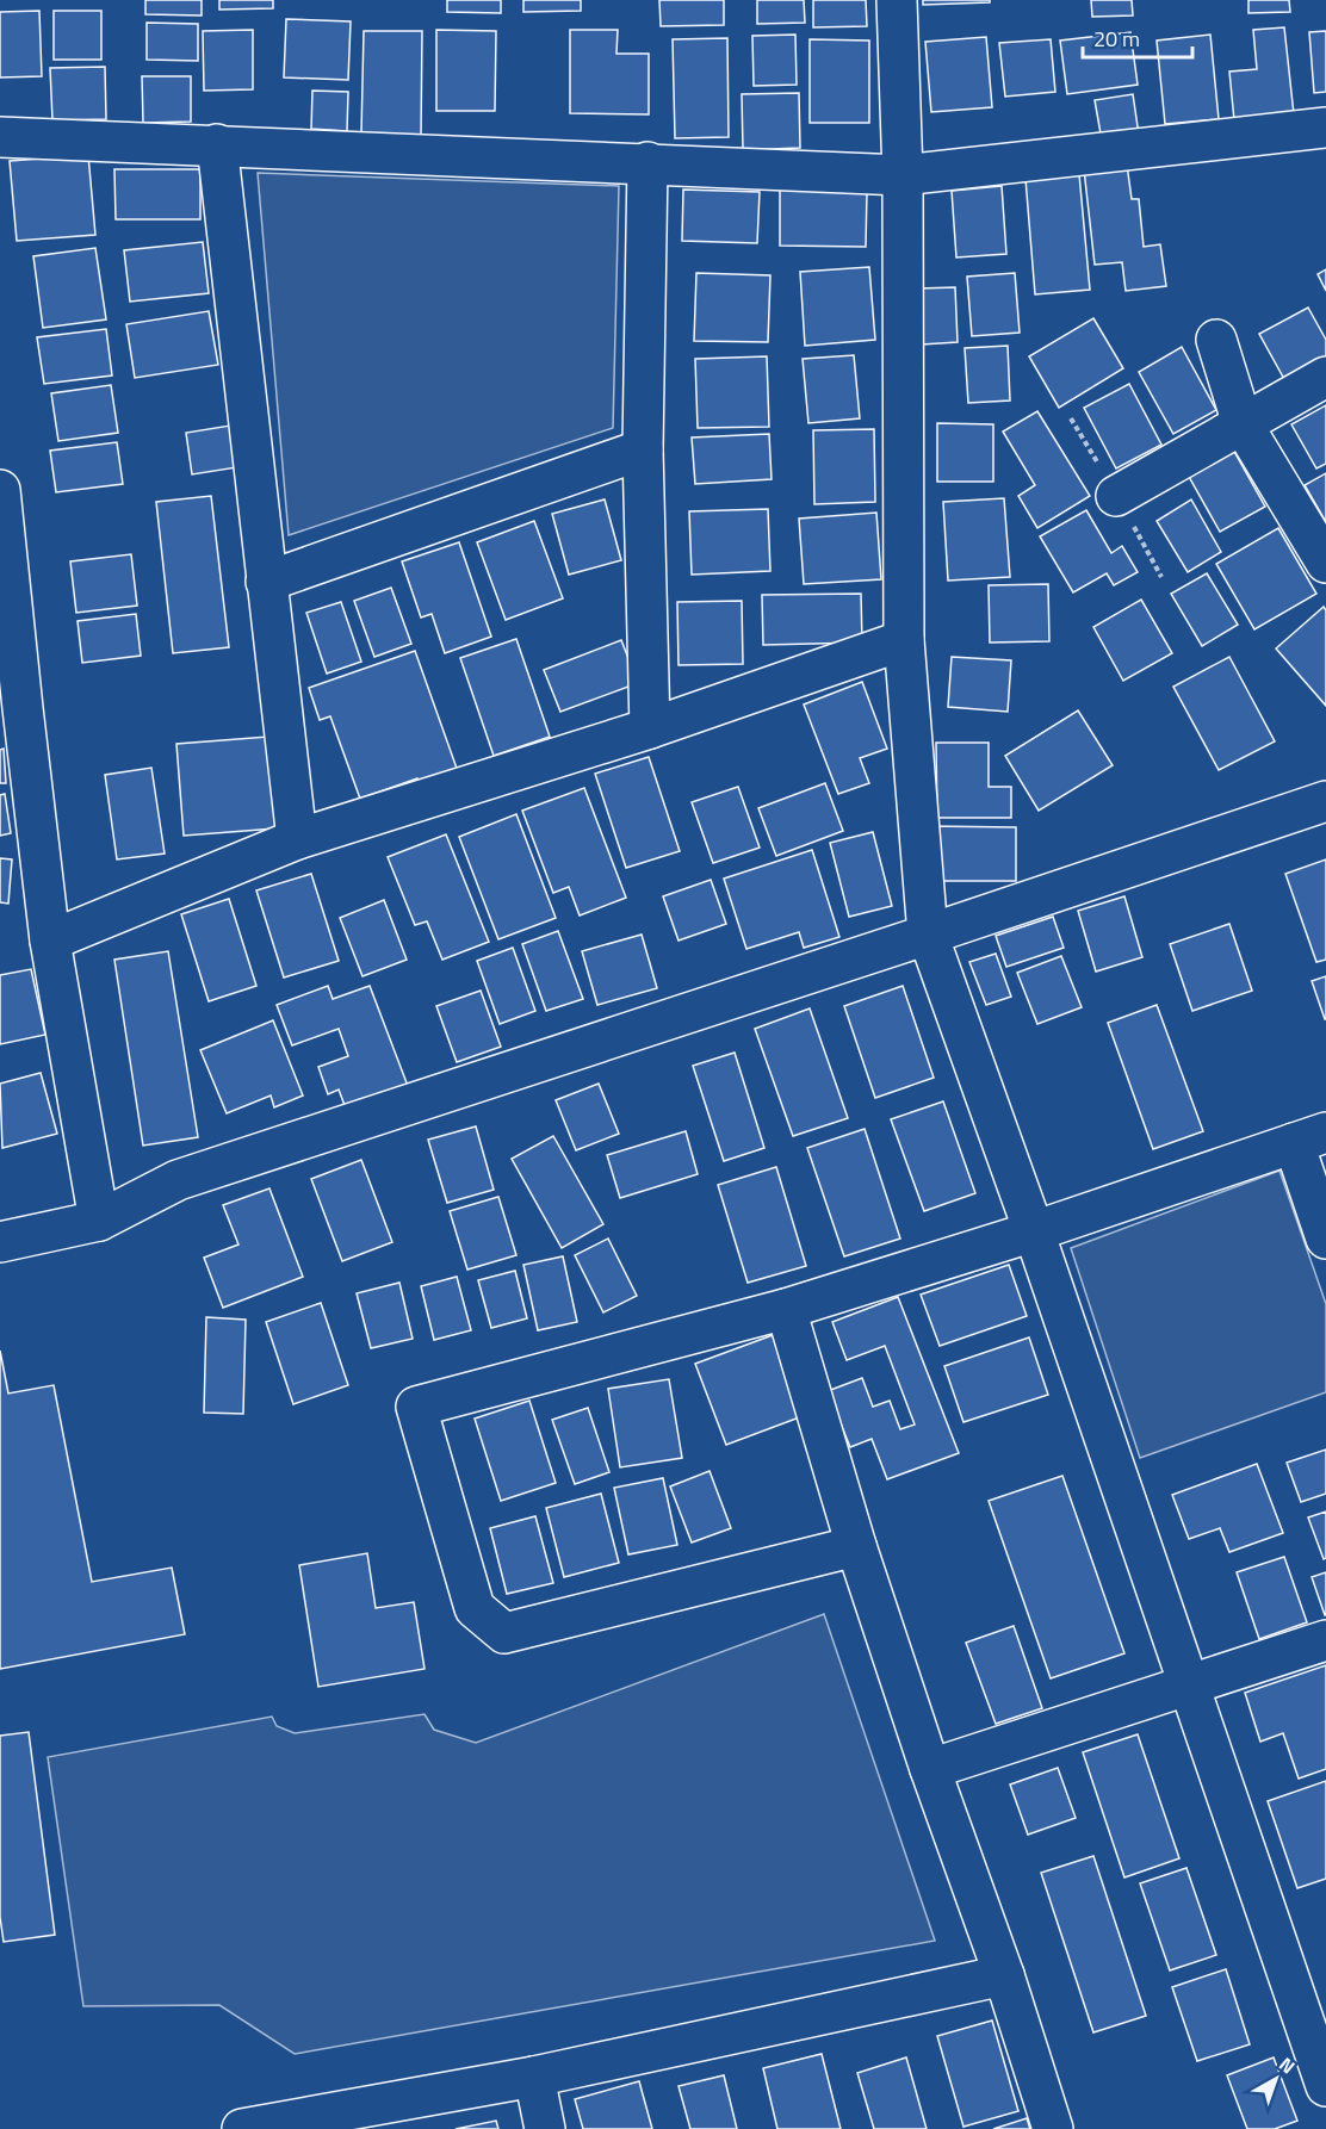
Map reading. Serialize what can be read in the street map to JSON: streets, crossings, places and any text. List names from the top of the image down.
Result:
{
  "scale_bar": "20 m",
  "north": "top right"
}
